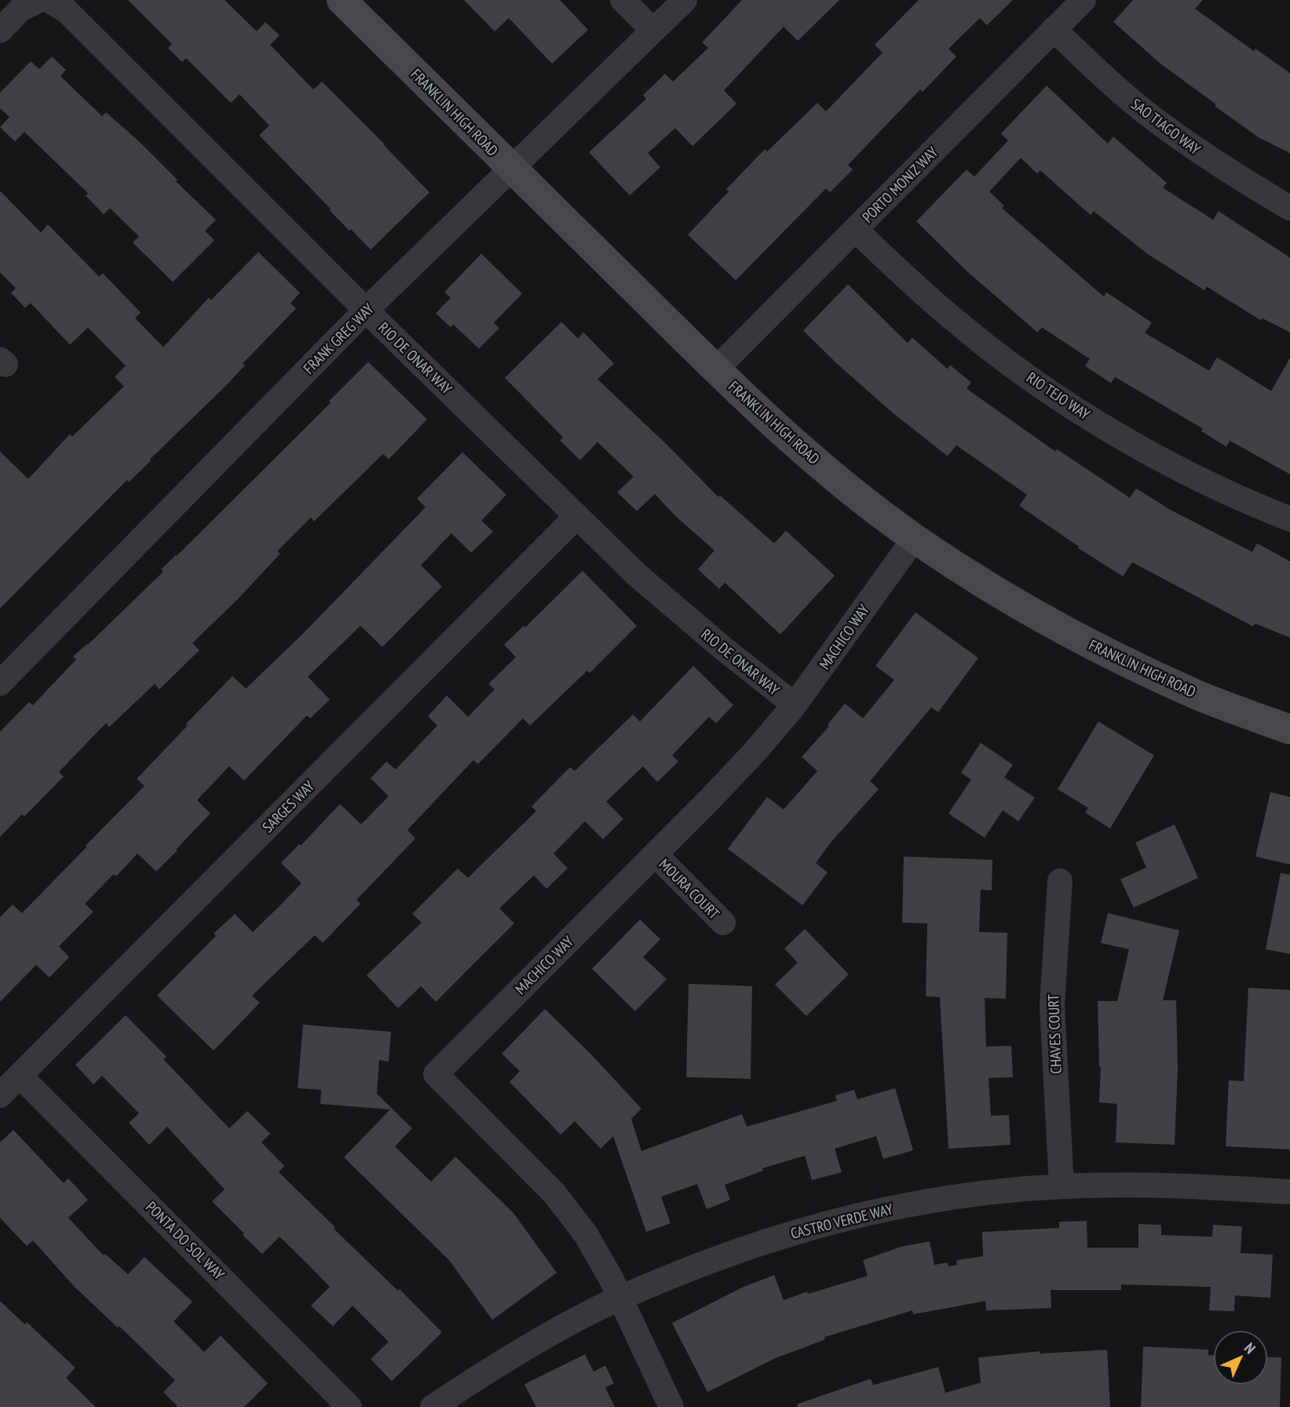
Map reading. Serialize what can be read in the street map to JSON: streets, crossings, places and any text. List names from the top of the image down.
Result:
{
  "streets": {
    "street": [
      "FRANKLIN HIGH ROAD",
      "SAO TIAGO WAY",
      "PORTO MONIZ WAY",
      "FRANK GREG WAY",
      "RIO DE ONAR WAY",
      "RIO TEJO WAY",
      "MACHICO WAY",
      "SARGES WAY",
      "MOURA COURT",
      "CHAVES COURT",
      "CASTRO VERDE WAY",
      "PONTA DO SOL WAY"
    ]
  },
  "crossings": [
    ["FRANKLIN HIGH ROAD", "PORTO MONIZ WAY"],
    ["FRANKLIN HIGH ROAD", "FRANK GREG WAY"],
    ["FRANKLIN HIGH ROAD", "MACHICO WAY"],
    ["SAO TIAGO WAY", "PORTO MONIZ WAY"],
    ["PORTO MONIZ WAY", "RIO TEJO WAY"],
    ["FRANK GREG WAY", "RIO DE ONAR WAY"],
    ["RIO DE ONAR WAY", "MACHICO WAY"],
    ["RIO DE ONAR WAY", "SARGES WAY"],
    ["MACHICO WAY", "MOURA COURT"],
    ["MACHICO WAY", "CASTRO VERDE WAY"],
    ["SARGES WAY", "PONTA DO SOL WAY"],
    ["CHAVES COURT", "CASTRO VERDE WAY"]
  ],
  "north": "top right"
}
